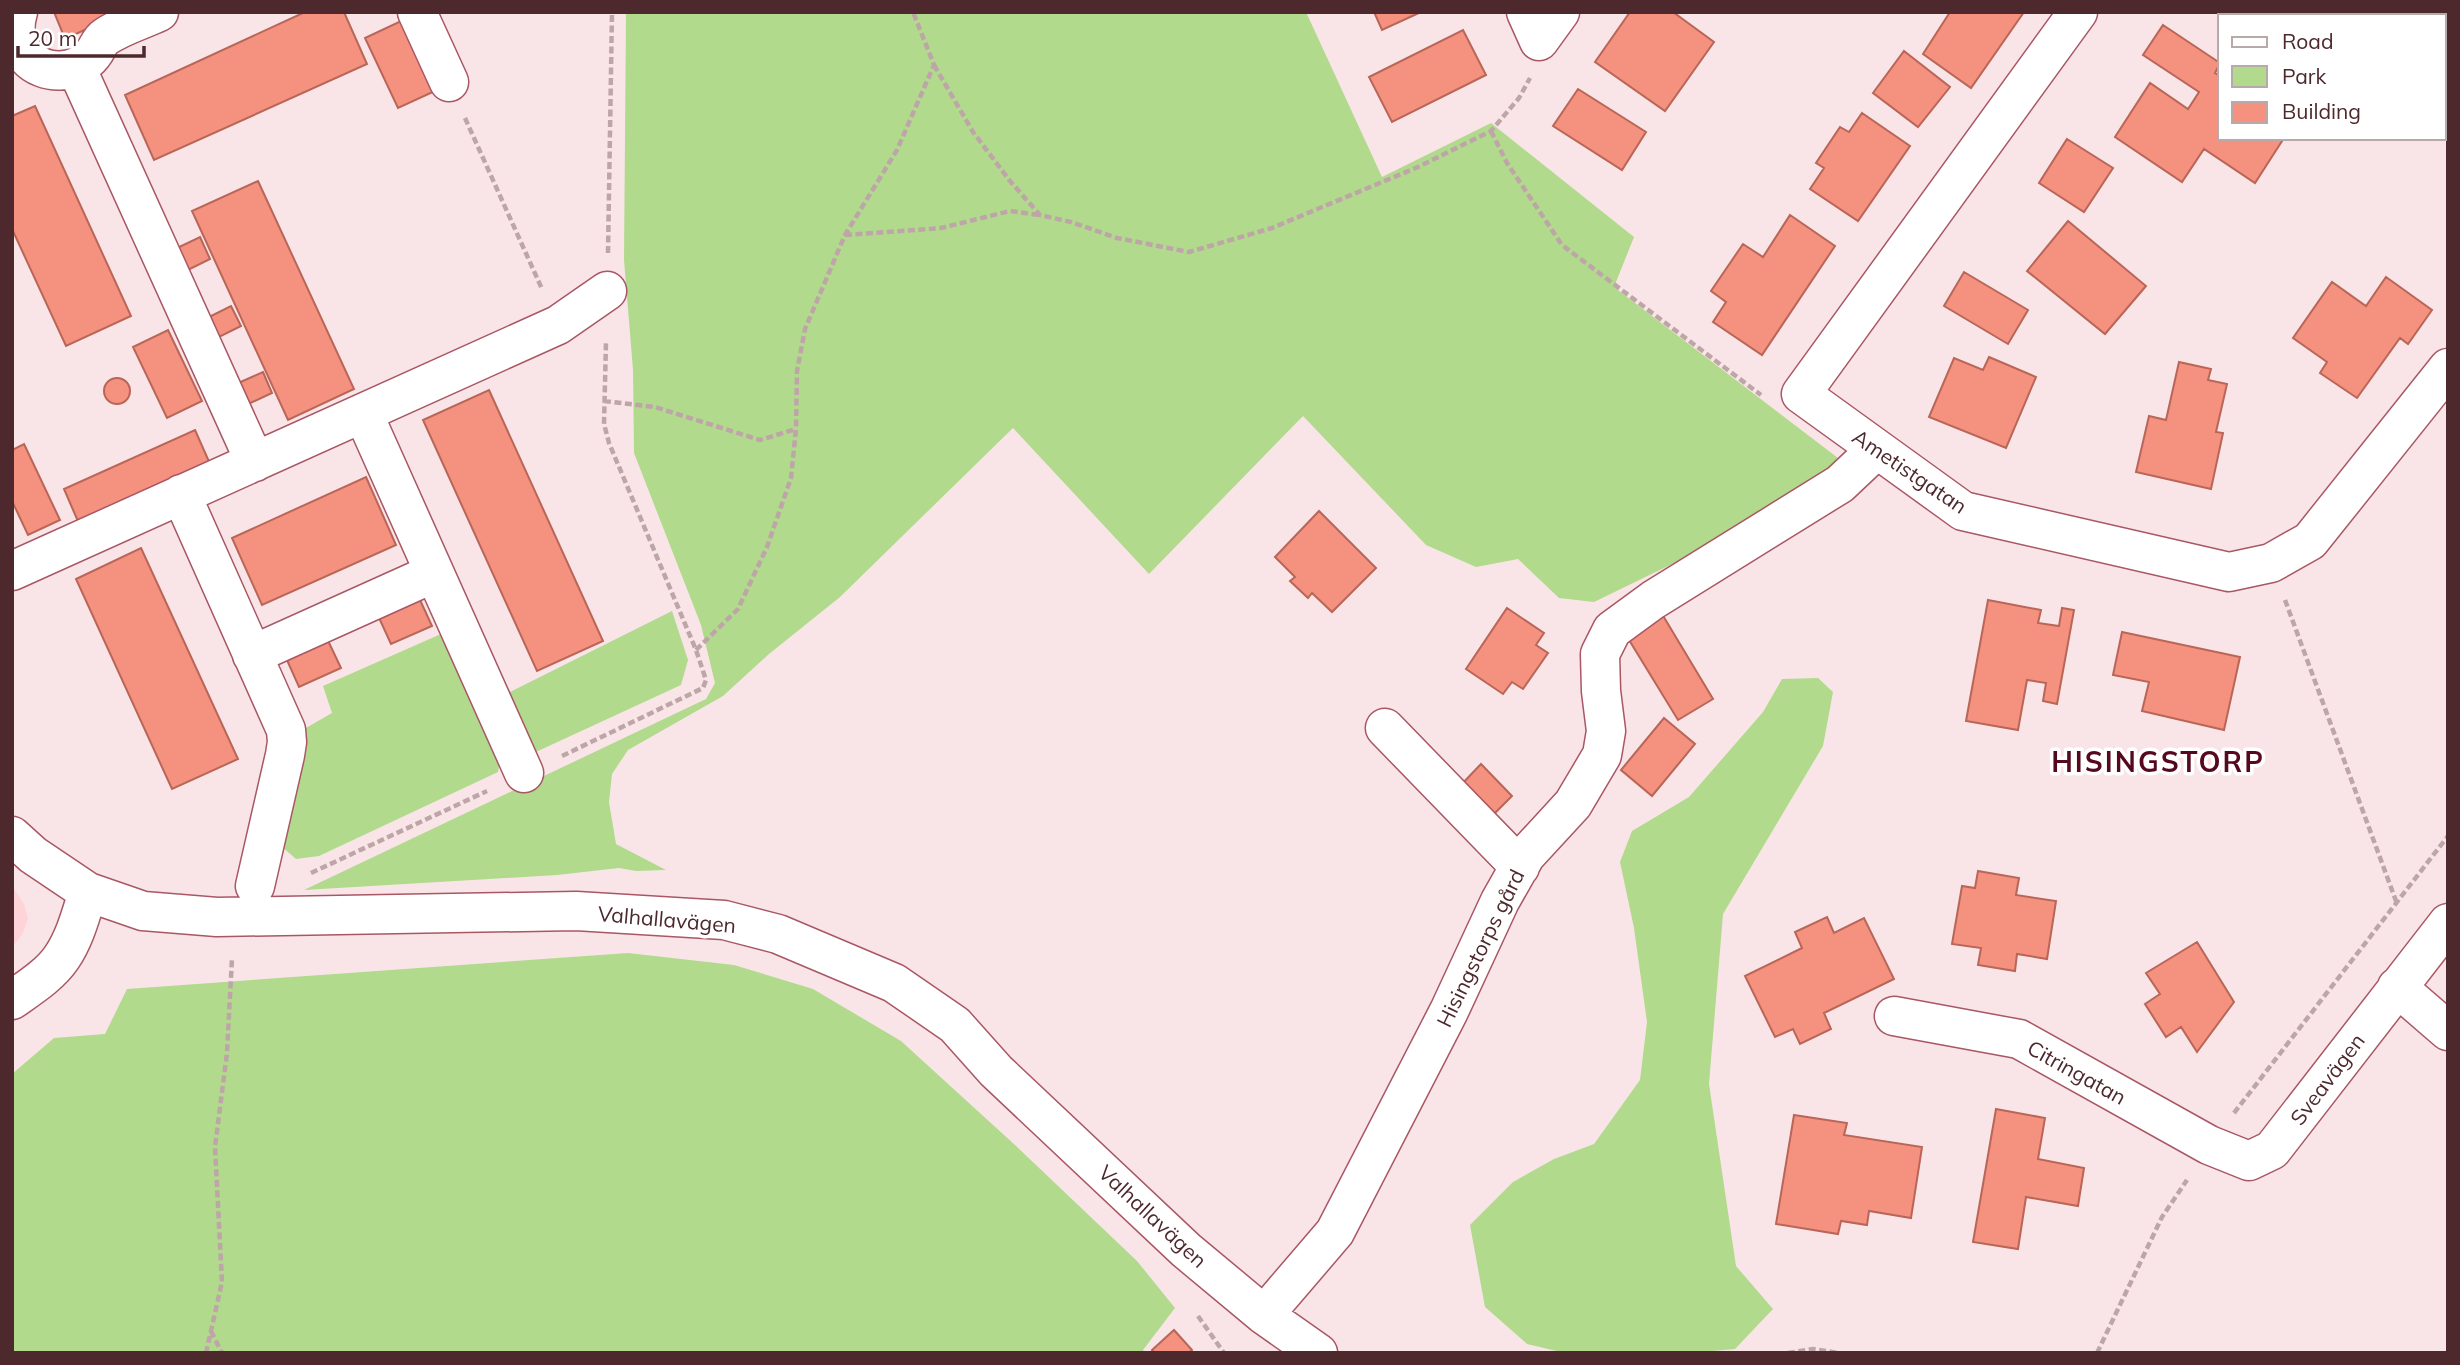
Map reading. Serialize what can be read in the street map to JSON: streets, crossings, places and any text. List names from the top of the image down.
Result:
{
  "streets": {
    "street": [
      "Ametistgatan",
      "Valhallavägen",
      "Hisingstorps gård",
      "Citringatan",
      "Sveavägen"
    ]
  },
  "crossings": [
    ["Ametistgatan", "Hisingstorps gård"],
    ["Valhallavägen", "Hisingstorps gård"],
    ["Citringatan", "Sveavägen"]
  ],
  "districts": ["HISINGSTORP"],
  "legend": ["Road", "Park", "Building"],
  "scale_bar": "20 m"
}
